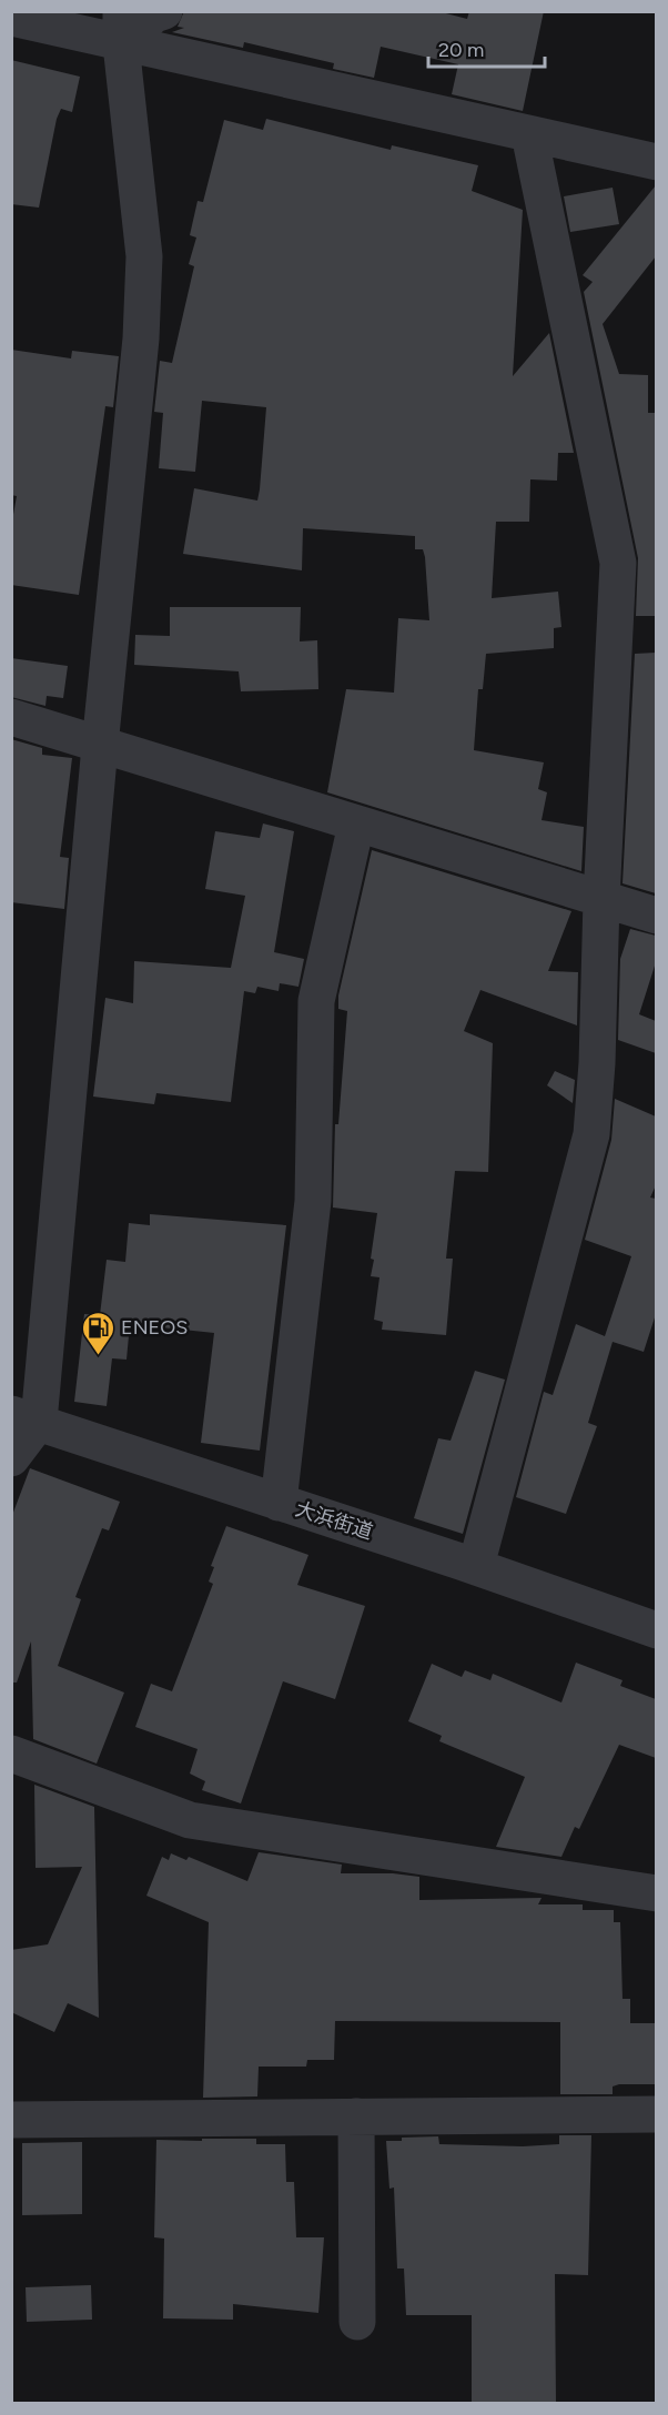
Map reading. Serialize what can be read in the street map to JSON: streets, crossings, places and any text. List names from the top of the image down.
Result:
{
  "streets": {
    "street": ["大浜街道"]
  },
  "places": {
    "fuel station": ["ENEOS"]
  },
  "scale_bar": "20 m"
}
